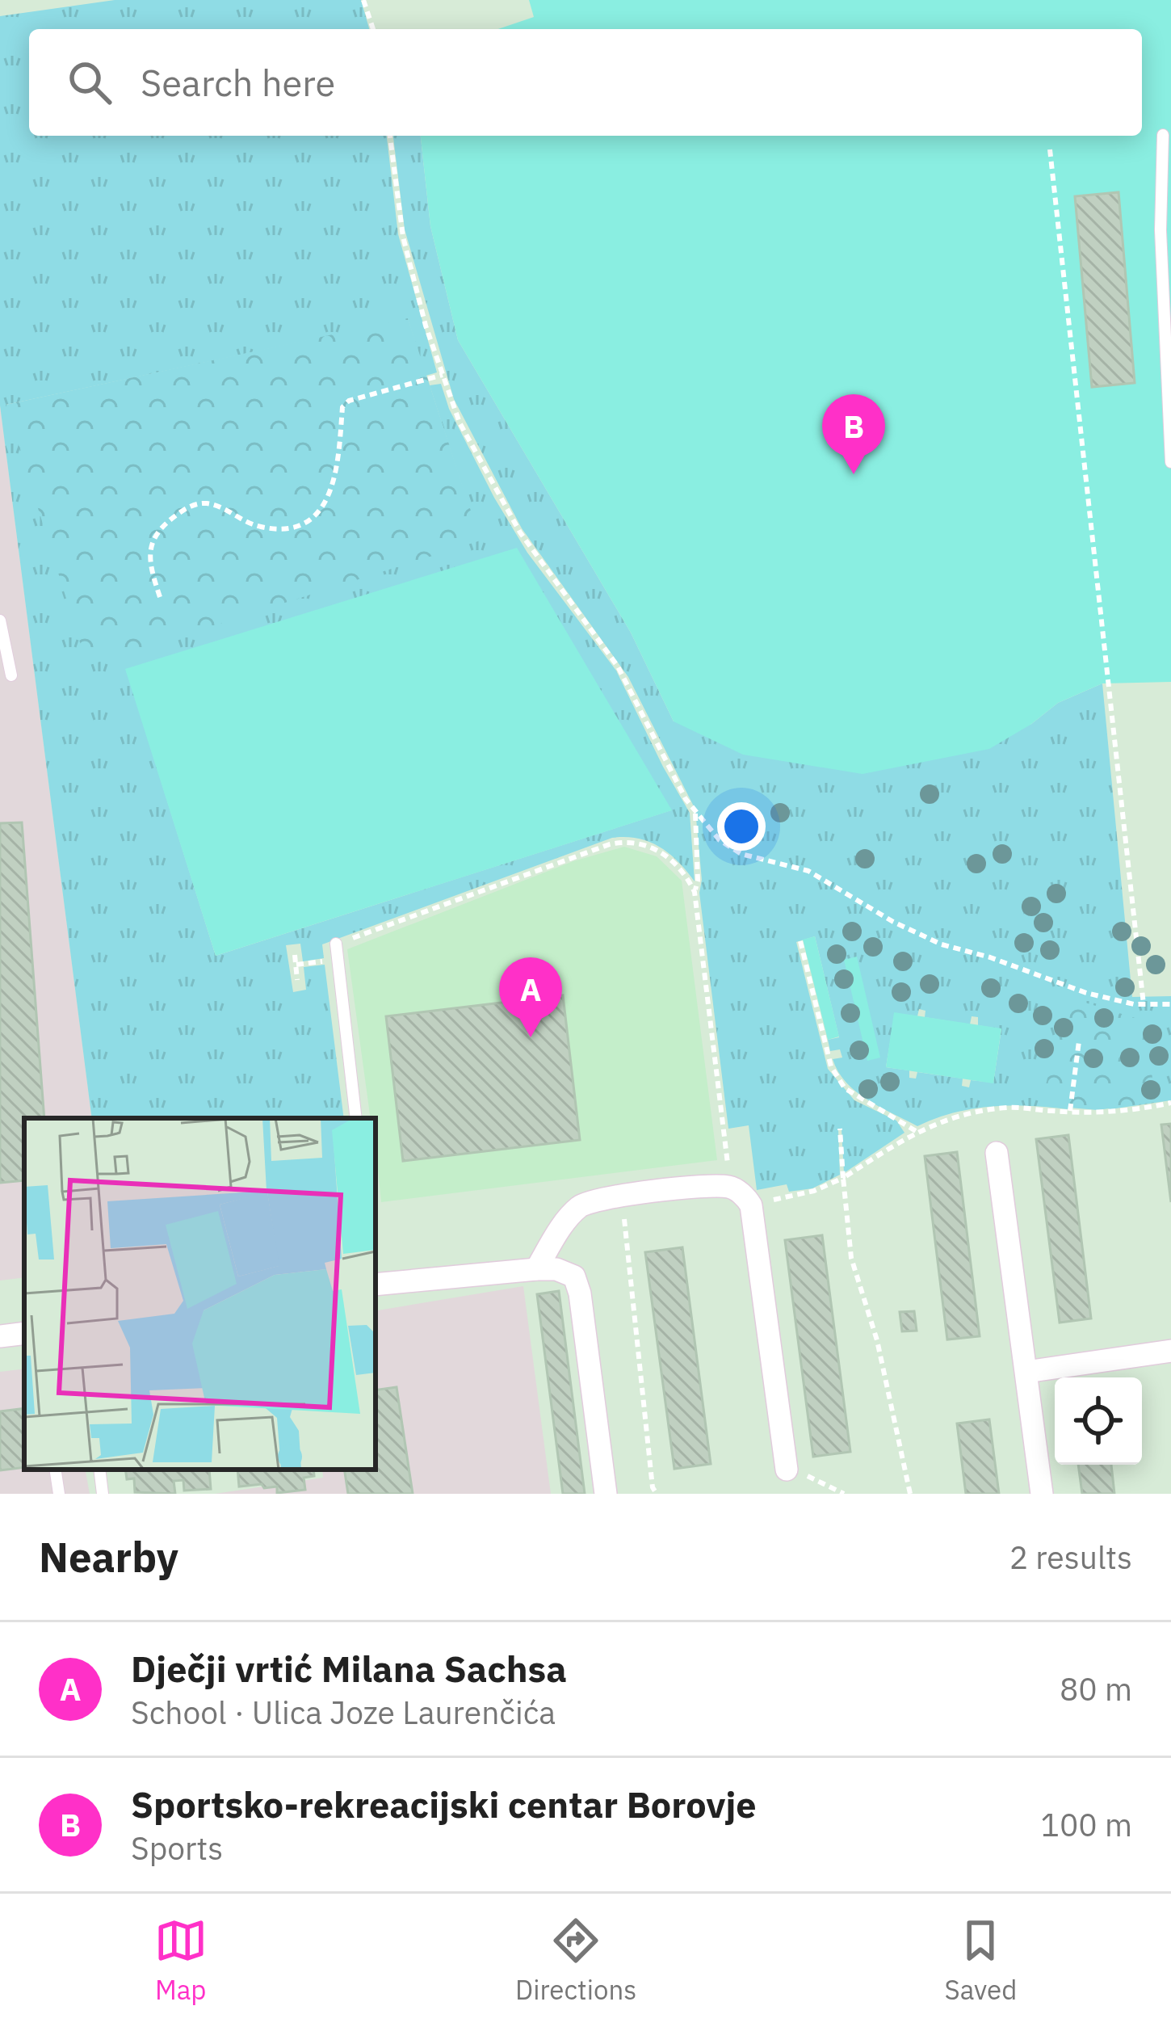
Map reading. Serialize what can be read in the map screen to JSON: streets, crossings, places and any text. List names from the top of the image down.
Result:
{
  "page": {
    "search": "Search here",
    "pins": ["B", "A"],
    "heading": ["Nearby", "2 results"],
    "list": [
      {
        "mark": "A",
        "name": "Dječji vrtić Milana Sachsa",
        "note": "School · Ulica Joze Laurenčića",
        "value": "80 m"
      },
      {
        "mark": "B",
        "name": "Sportsko-rekreacijski centar Borovje",
        "note": "Sports",
        "value": "100 m"
      }
    ],
    "nav": ["Map", "Directions", "Saved"]
  }
}
